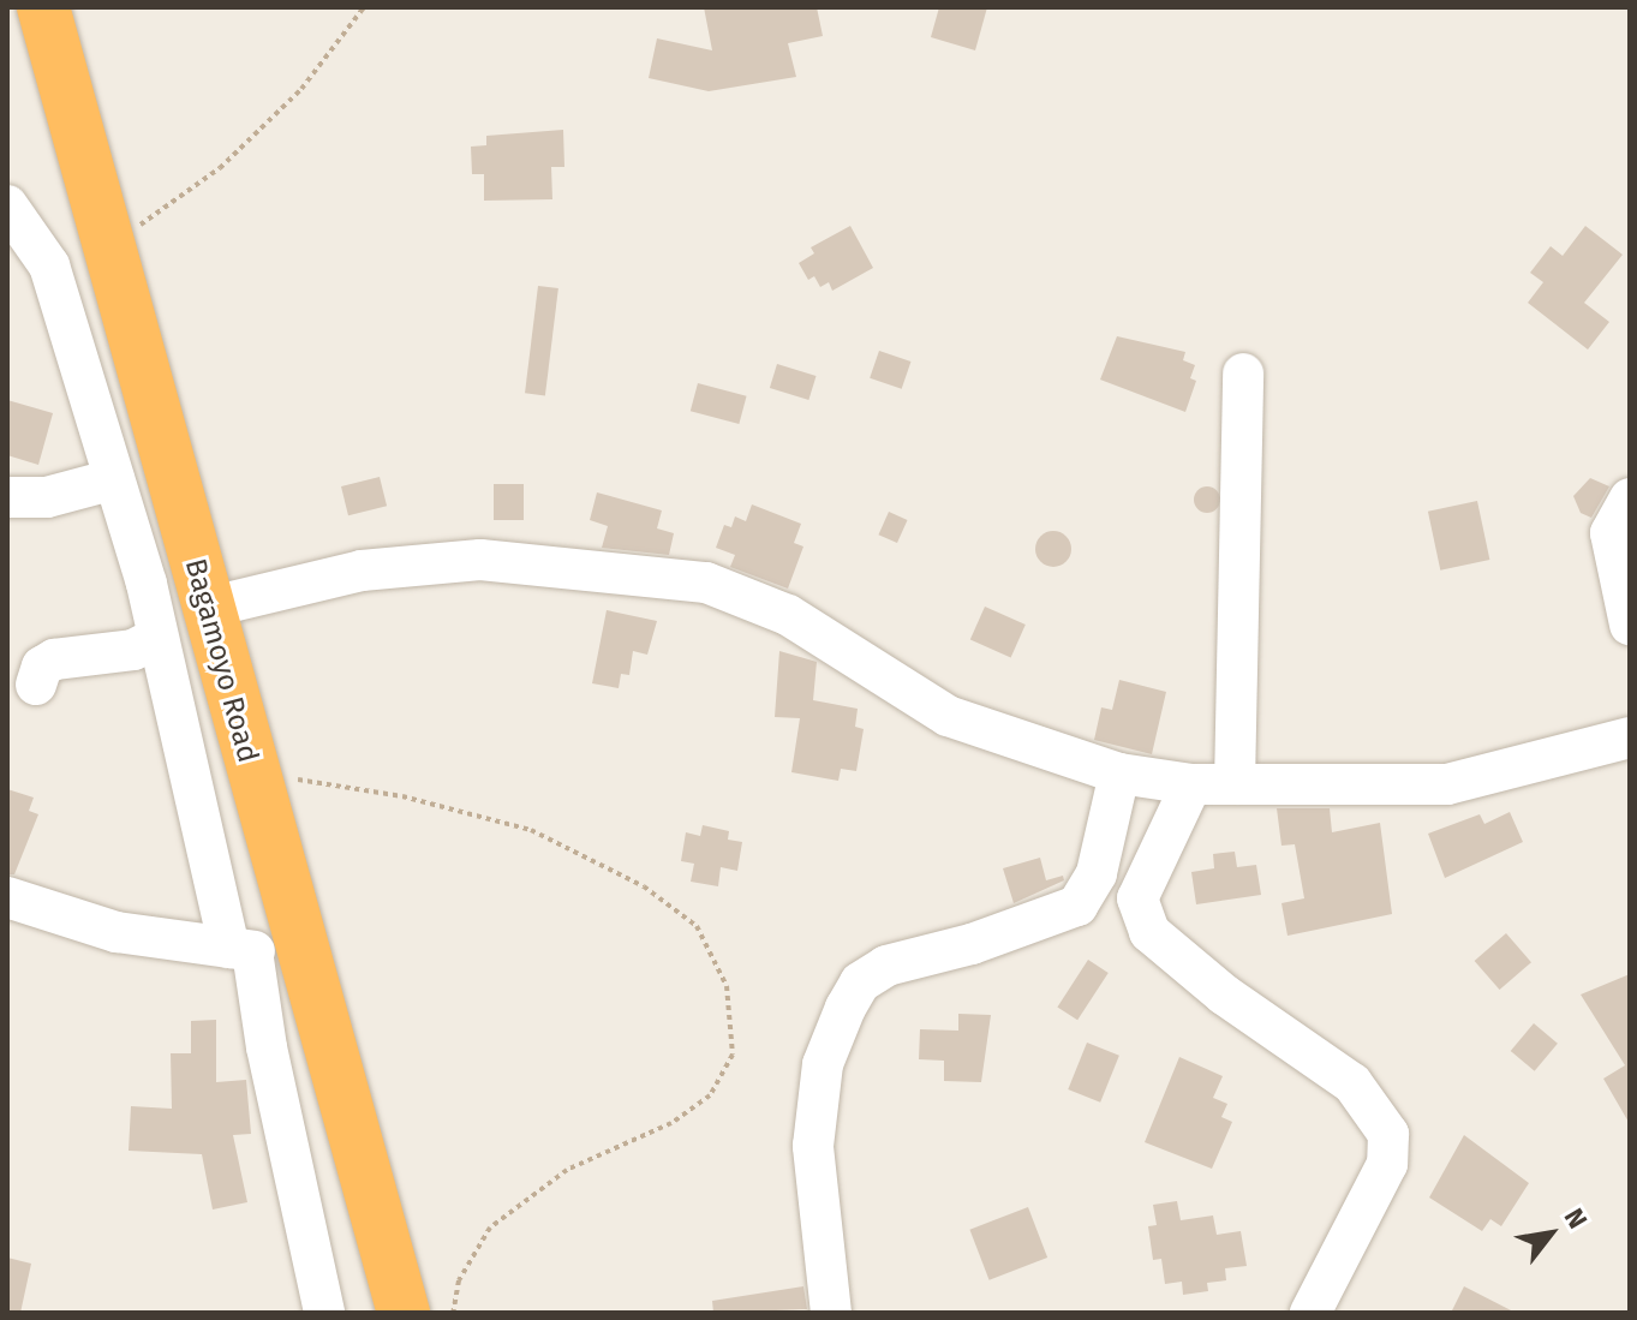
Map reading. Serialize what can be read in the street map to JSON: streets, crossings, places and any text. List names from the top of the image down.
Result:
{
  "streets": {
    "highway": ["Bagamoyo Road"]
  },
  "north": "top right"
}
